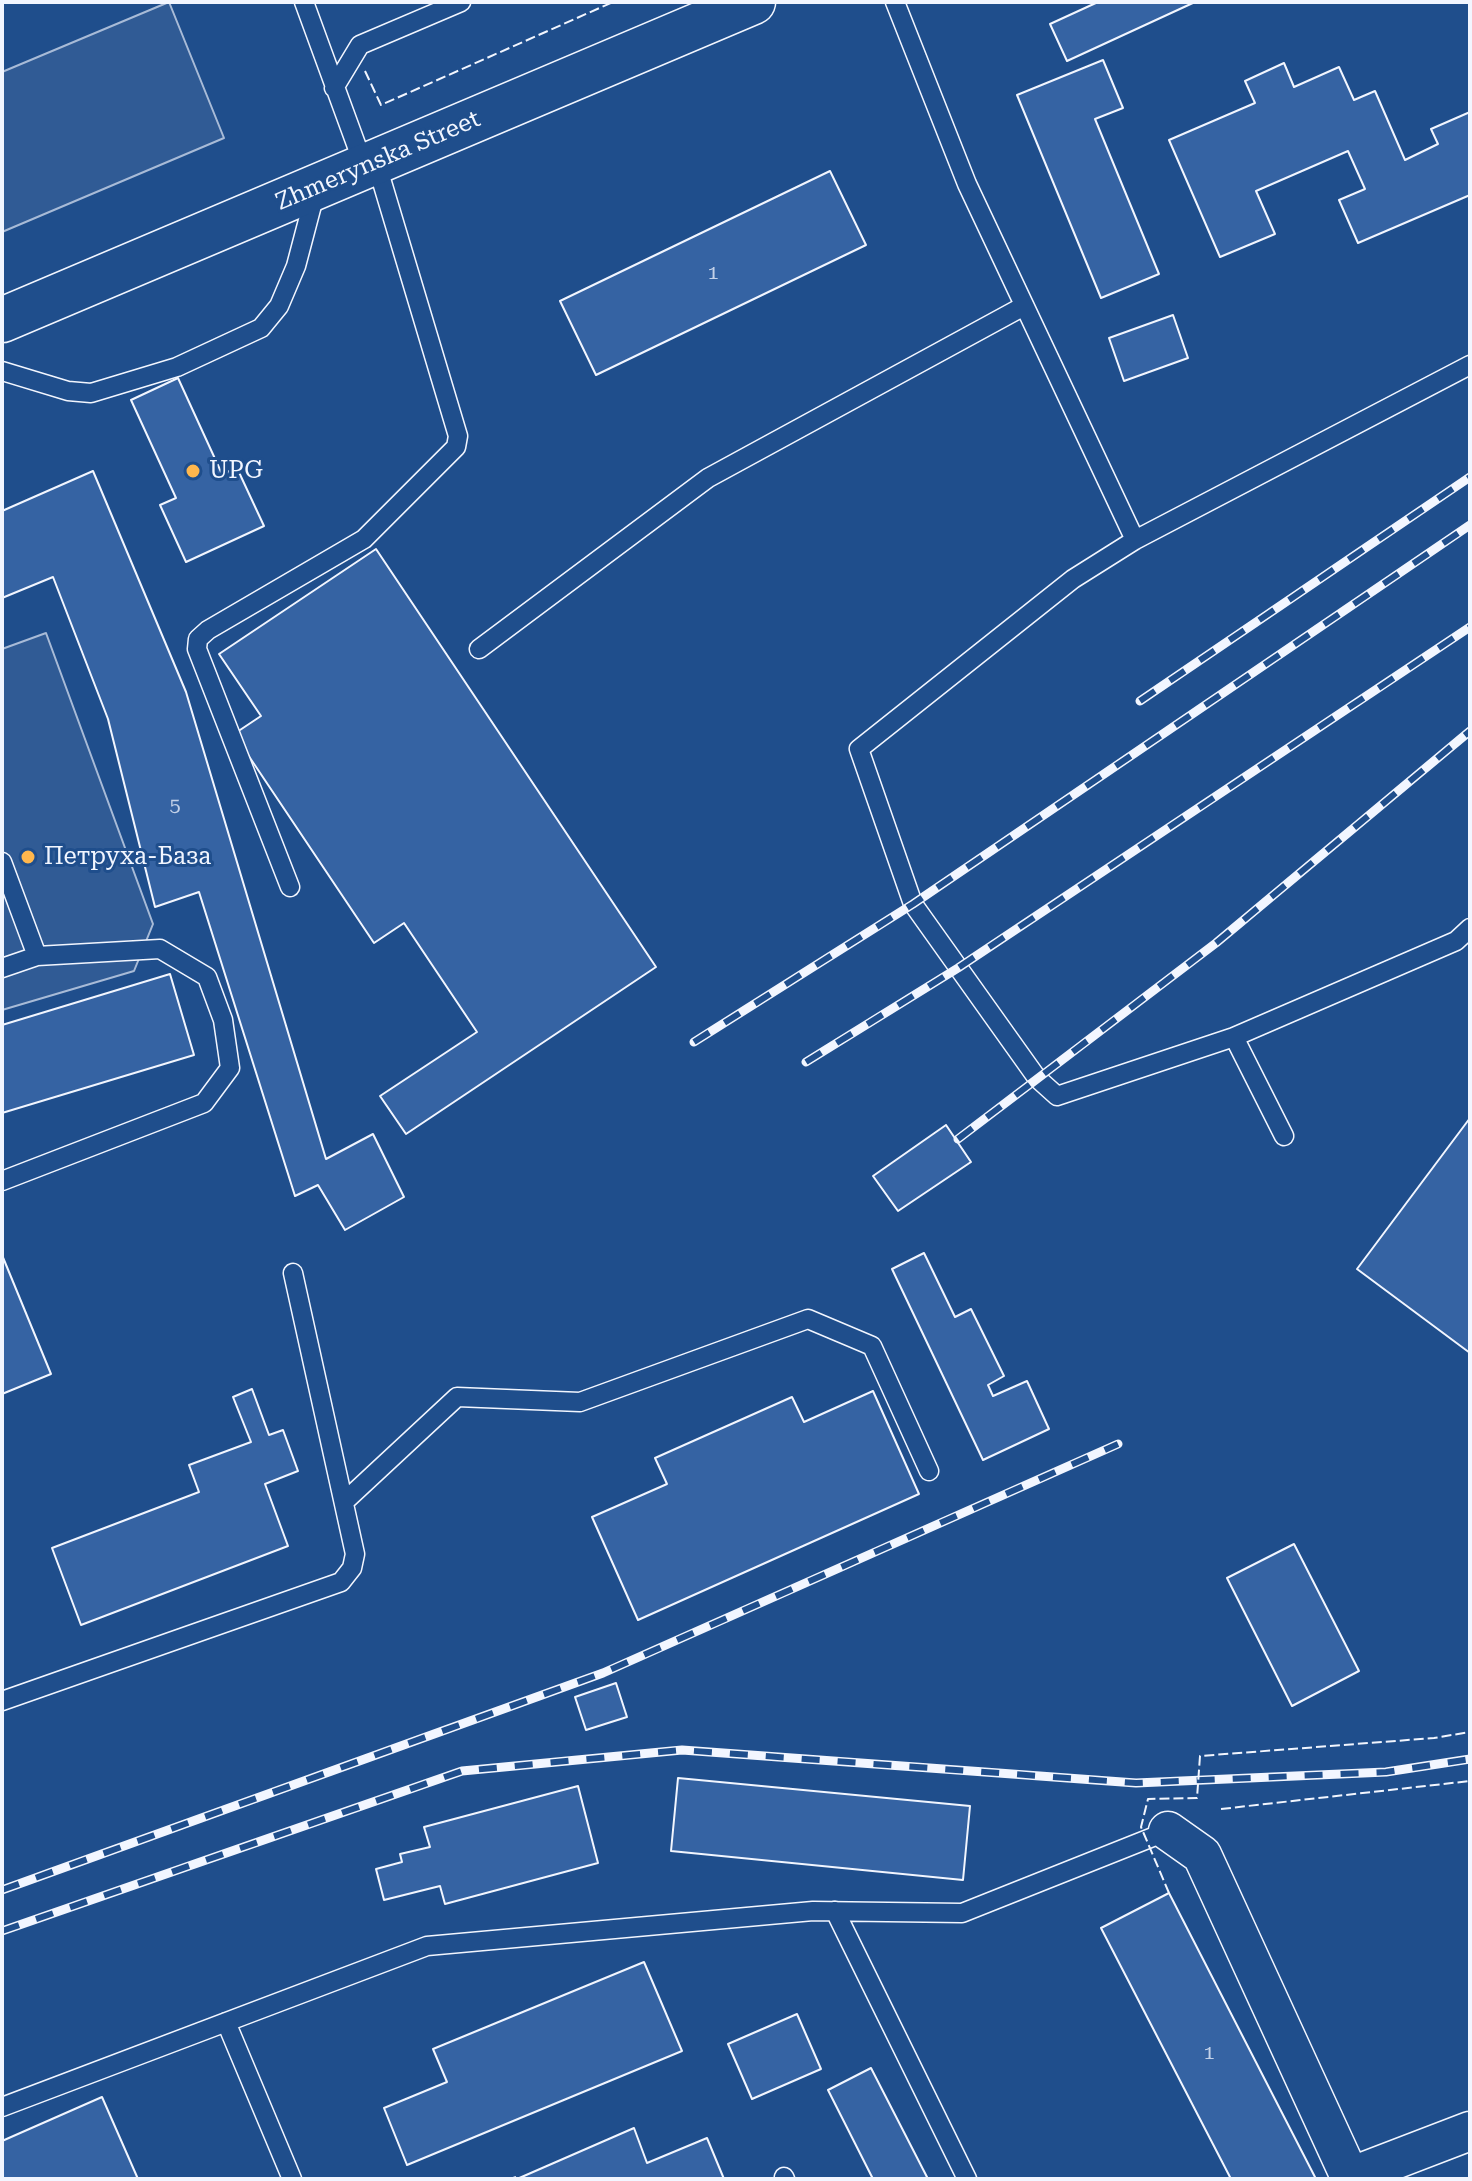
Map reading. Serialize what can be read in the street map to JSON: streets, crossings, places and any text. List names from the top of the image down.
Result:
{
  "streets": {
    "main road": ["Zhmerynska Street"]
  },
  "places": ["UPG", "Петруха-База"],
  "house_numbers": ["1", "5", "1"]
}
